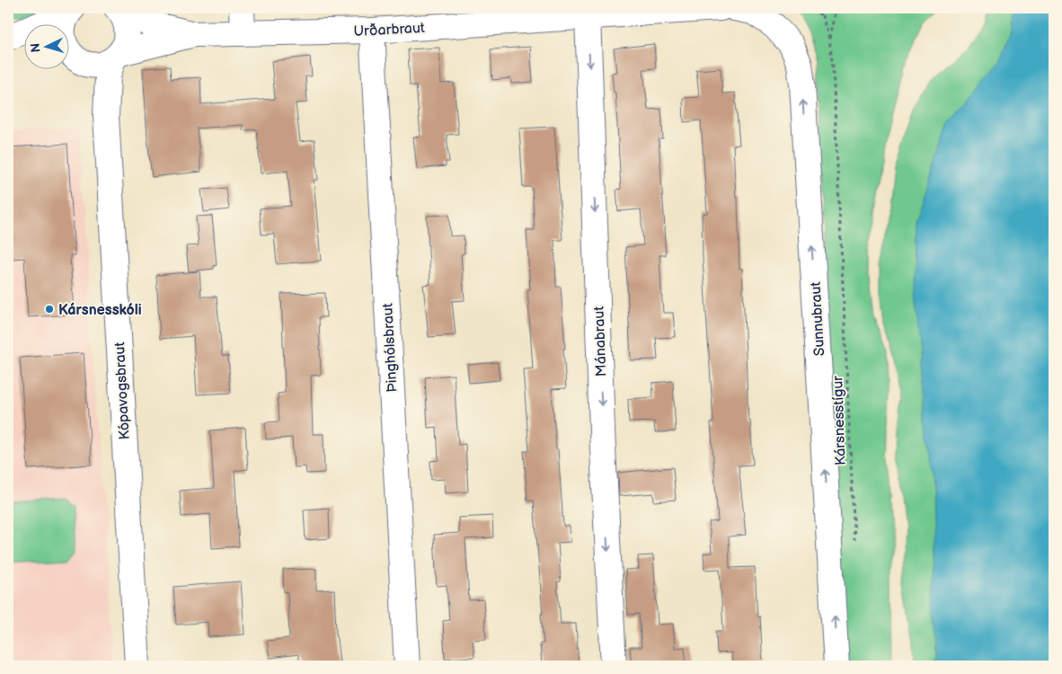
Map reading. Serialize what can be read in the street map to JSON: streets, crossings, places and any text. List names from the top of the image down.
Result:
{
  "streets": {
    "street": [
      "Urðarbraut",
      "Sunnubraut",
      "Mánabraut",
      "Þinghólsbraut",
      "Kópavogsbraut"
    ],
    "path": ["Kársnesstígur"]
  },
  "crossings": [
    ["Urðarbraut", "Mánabraut"],
    ["Urðarbraut", "Þinghólsbraut"],
    ["Urðarbraut", "Kópavogsbraut"]
  ],
  "one_way": ["Sunnubraut", "Mánabraut"],
  "places": ["Kársnesskóli"],
  "north": "left"
}
